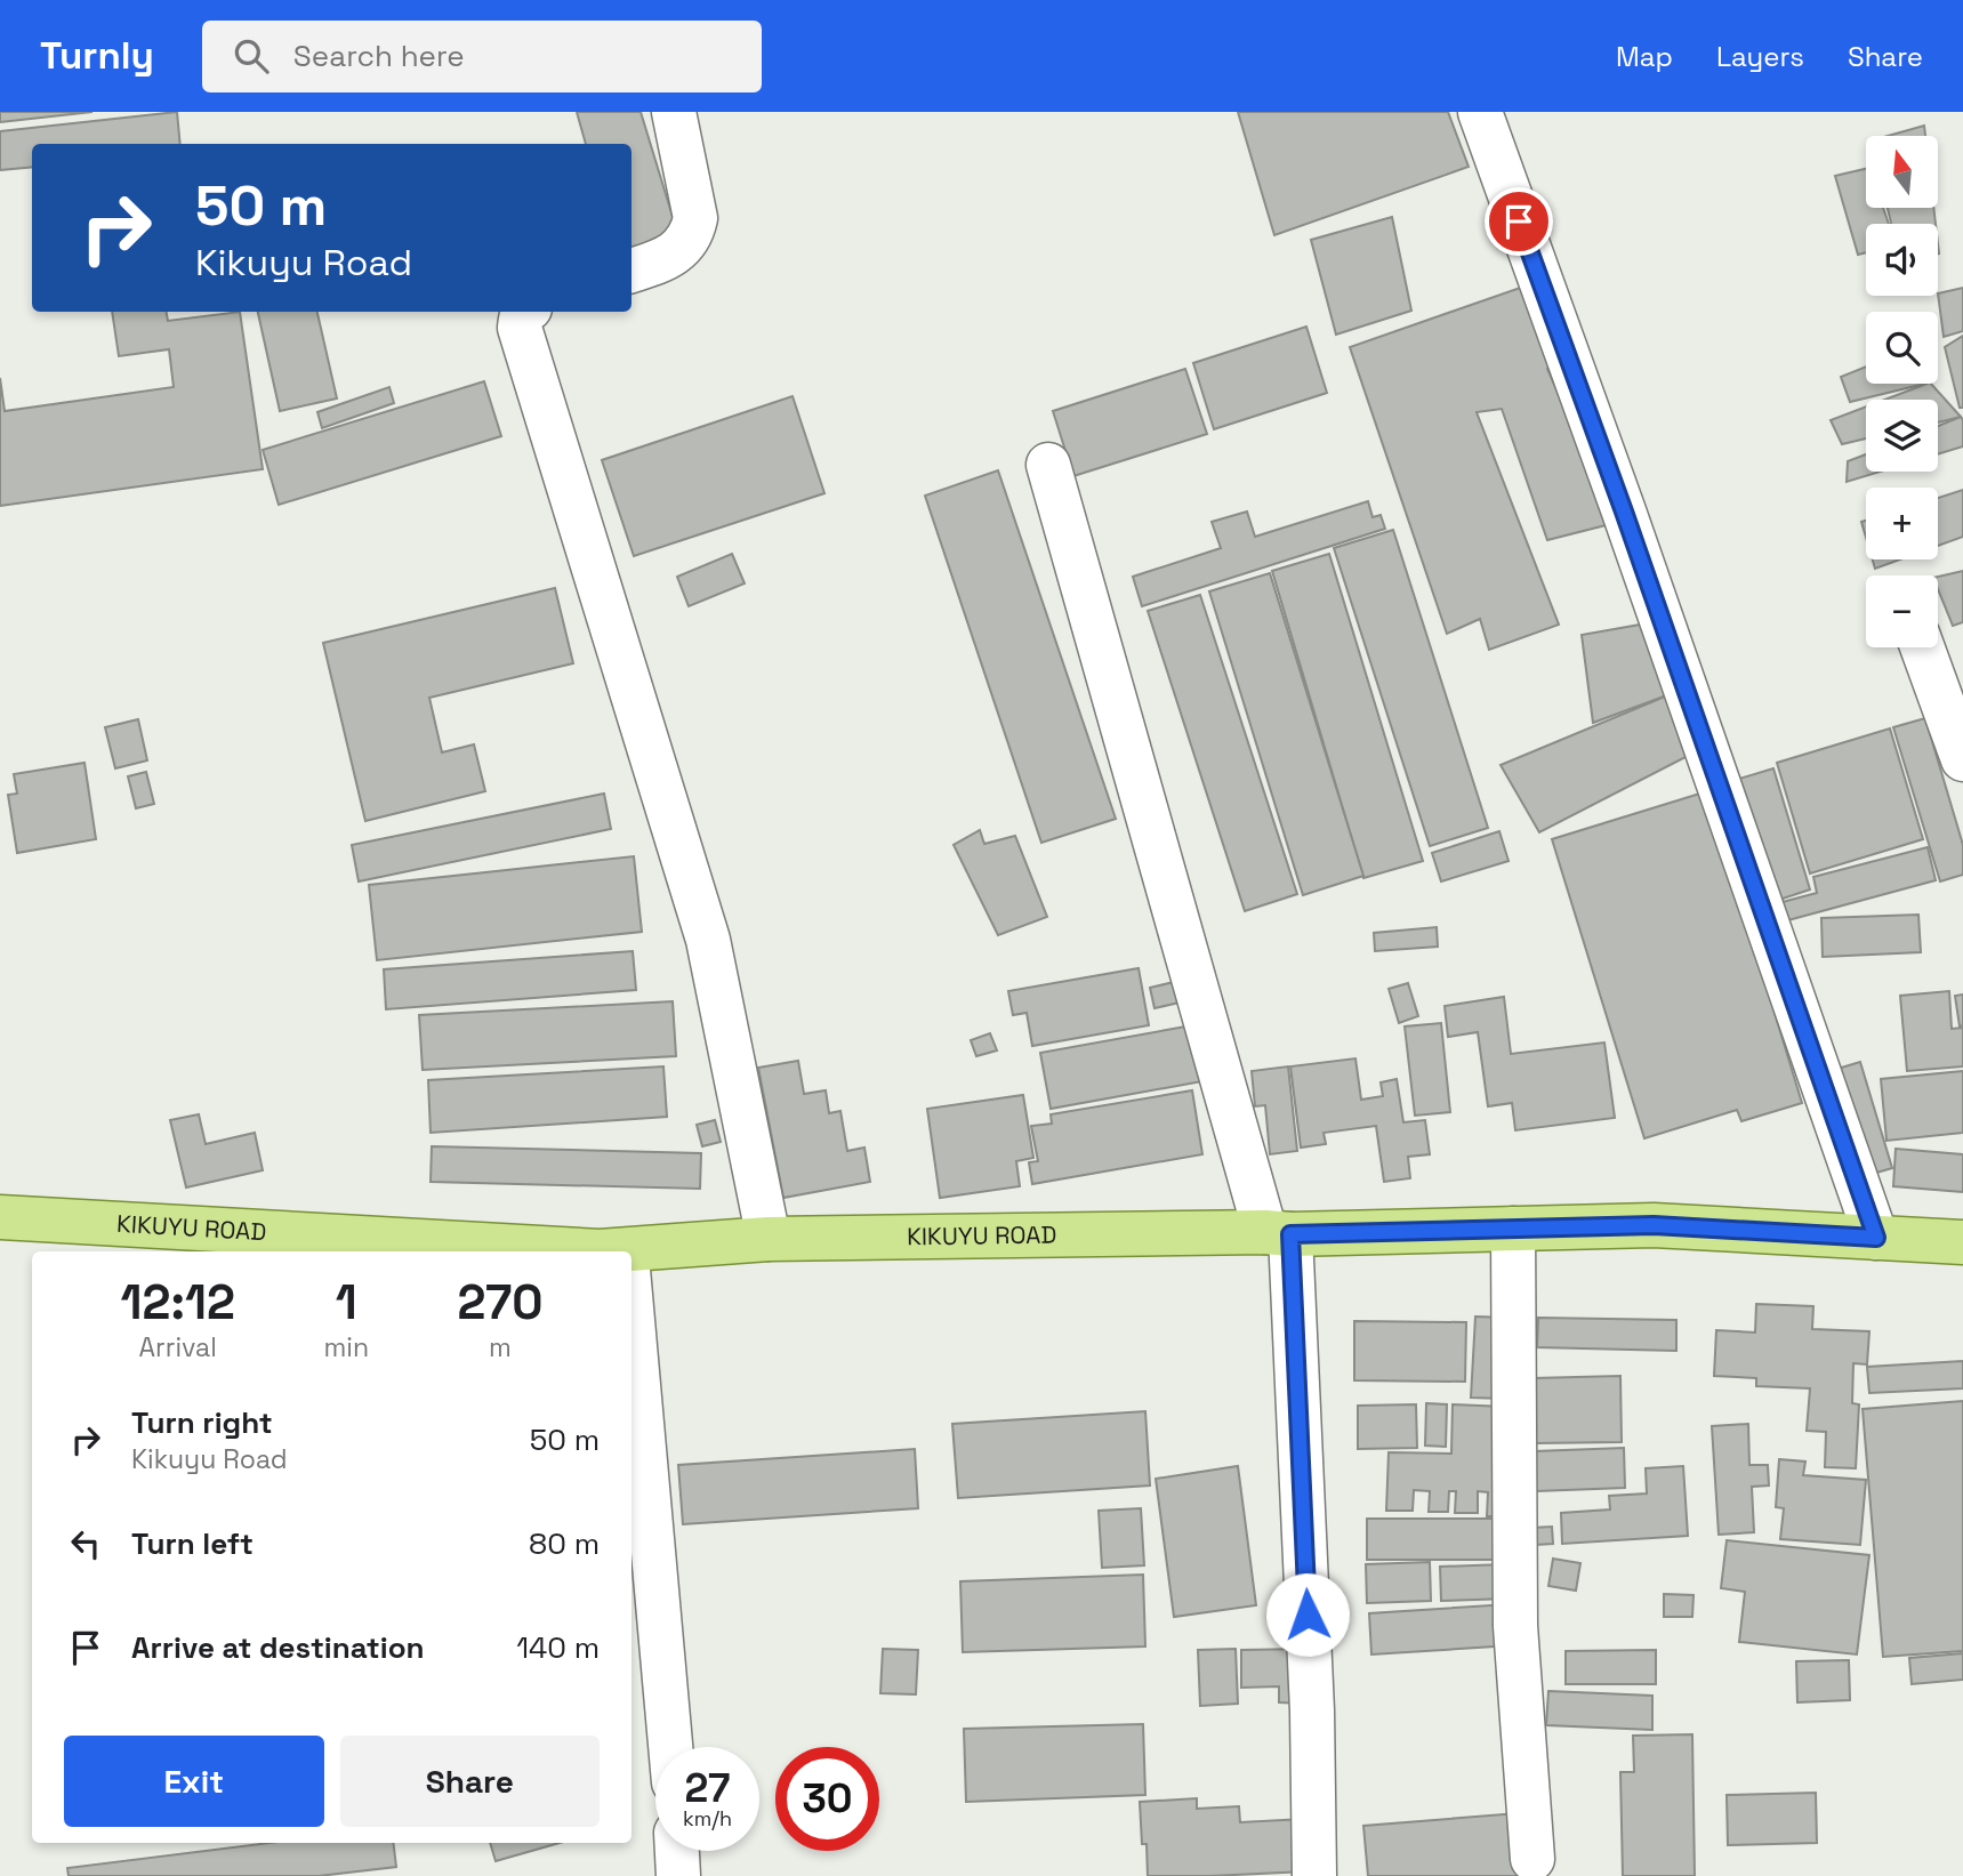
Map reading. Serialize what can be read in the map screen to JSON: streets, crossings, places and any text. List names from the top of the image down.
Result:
{
  "streets": {
    "main road": ["KIKUYU ROAD"]
  },
  "north": "top",
  "page": {
    "header": "Turnly",
    "search": "Search here",
    "nav": ["Map", "Layers", "Share"],
    "map_buttons": ["+", "−"],
    "turn": ["50 m", "Kikuyu Road"],
    "eta": [
      "12:12",
      "Arrival",
      "1",
      "min",
      "270",
      "m"
    ],
    "list": [
      {
        "name": "Turn right",
        "note": "Kikuyu Road",
        "value": "50 m"
      },
      {
        "name": "Turn left",
        "value": "80 m"
      },
      {
        "name": "Arrive at destination",
        "value": "140 m"
      }
    ],
    "buttons": ["Exit", "Share"],
    "speed": "27 km/h",
    "limit": "30"
  }
}
